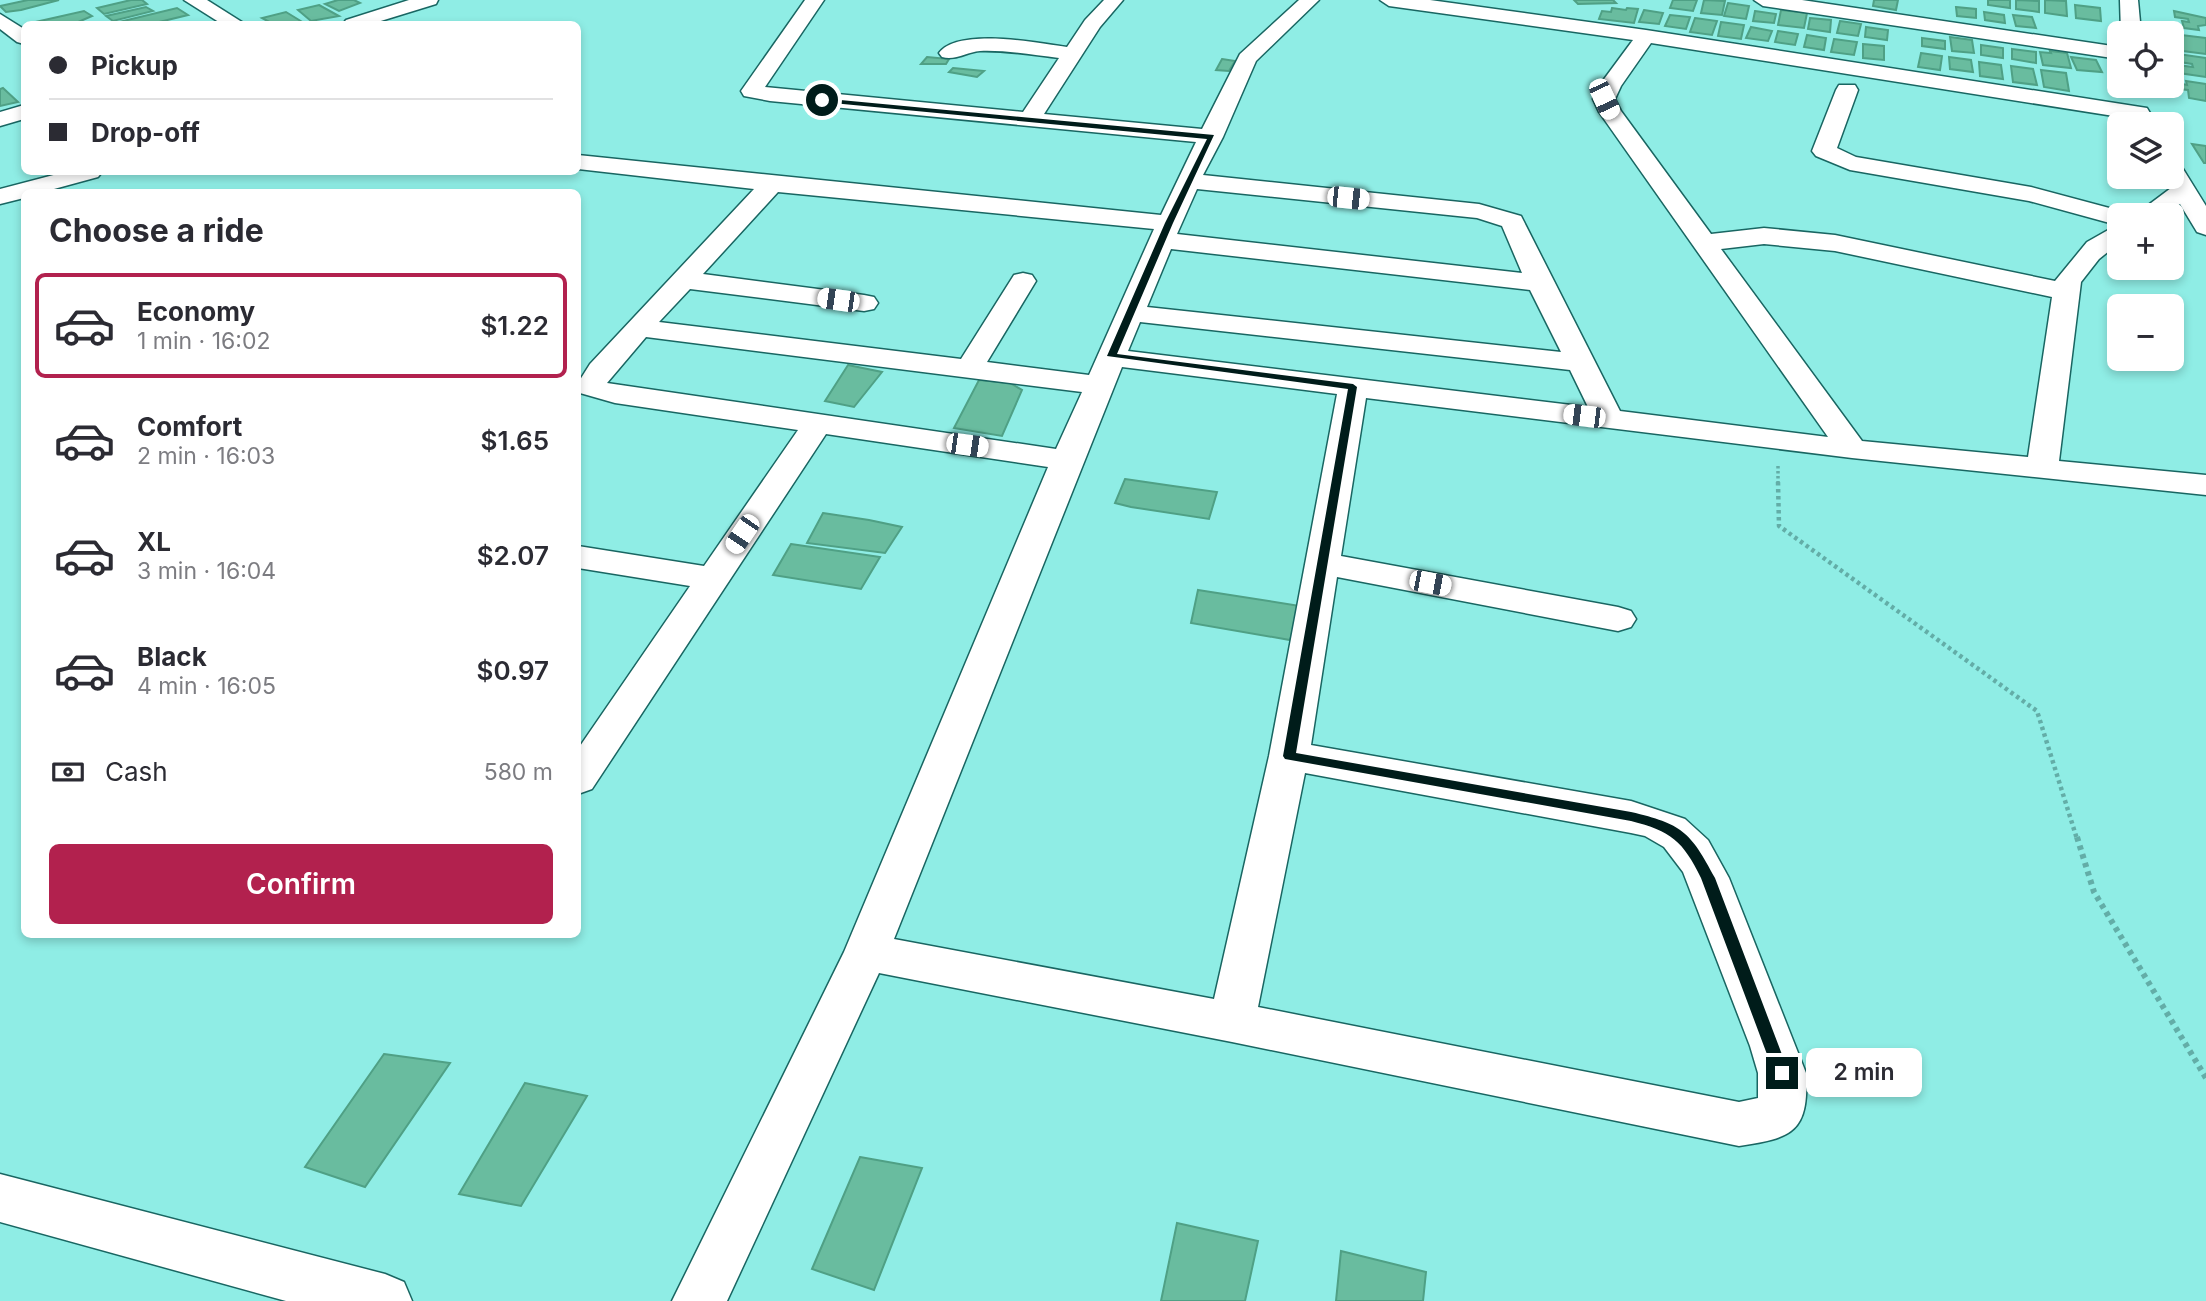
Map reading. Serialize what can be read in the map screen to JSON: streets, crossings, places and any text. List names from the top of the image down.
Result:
{
  "page": {
    "map_buttons": ["+", "−"],
    "banner": ["Pickup", "Drop-off"],
    "heading": "Choose a ride",
    "list": [
      {
        "name": "Economy",
        "note": "1 min · 16:02",
        "value": "$1.22"
      },
      {
        "name": "Comfort",
        "note": "2 min · 16:03",
        "value": "$1.65"
      },
      {
        "name": "XL",
        "note": "3 min · 16:04",
        "value": "$2.07"
      },
      {
        "name": "Black",
        "note": "4 min · 16:05",
        "value": "$0.97"
      }
    ],
    "pay": ["Cash", "580 m"],
    "buttons": "Confirm",
    "bubble": "2 min"
  }
}
